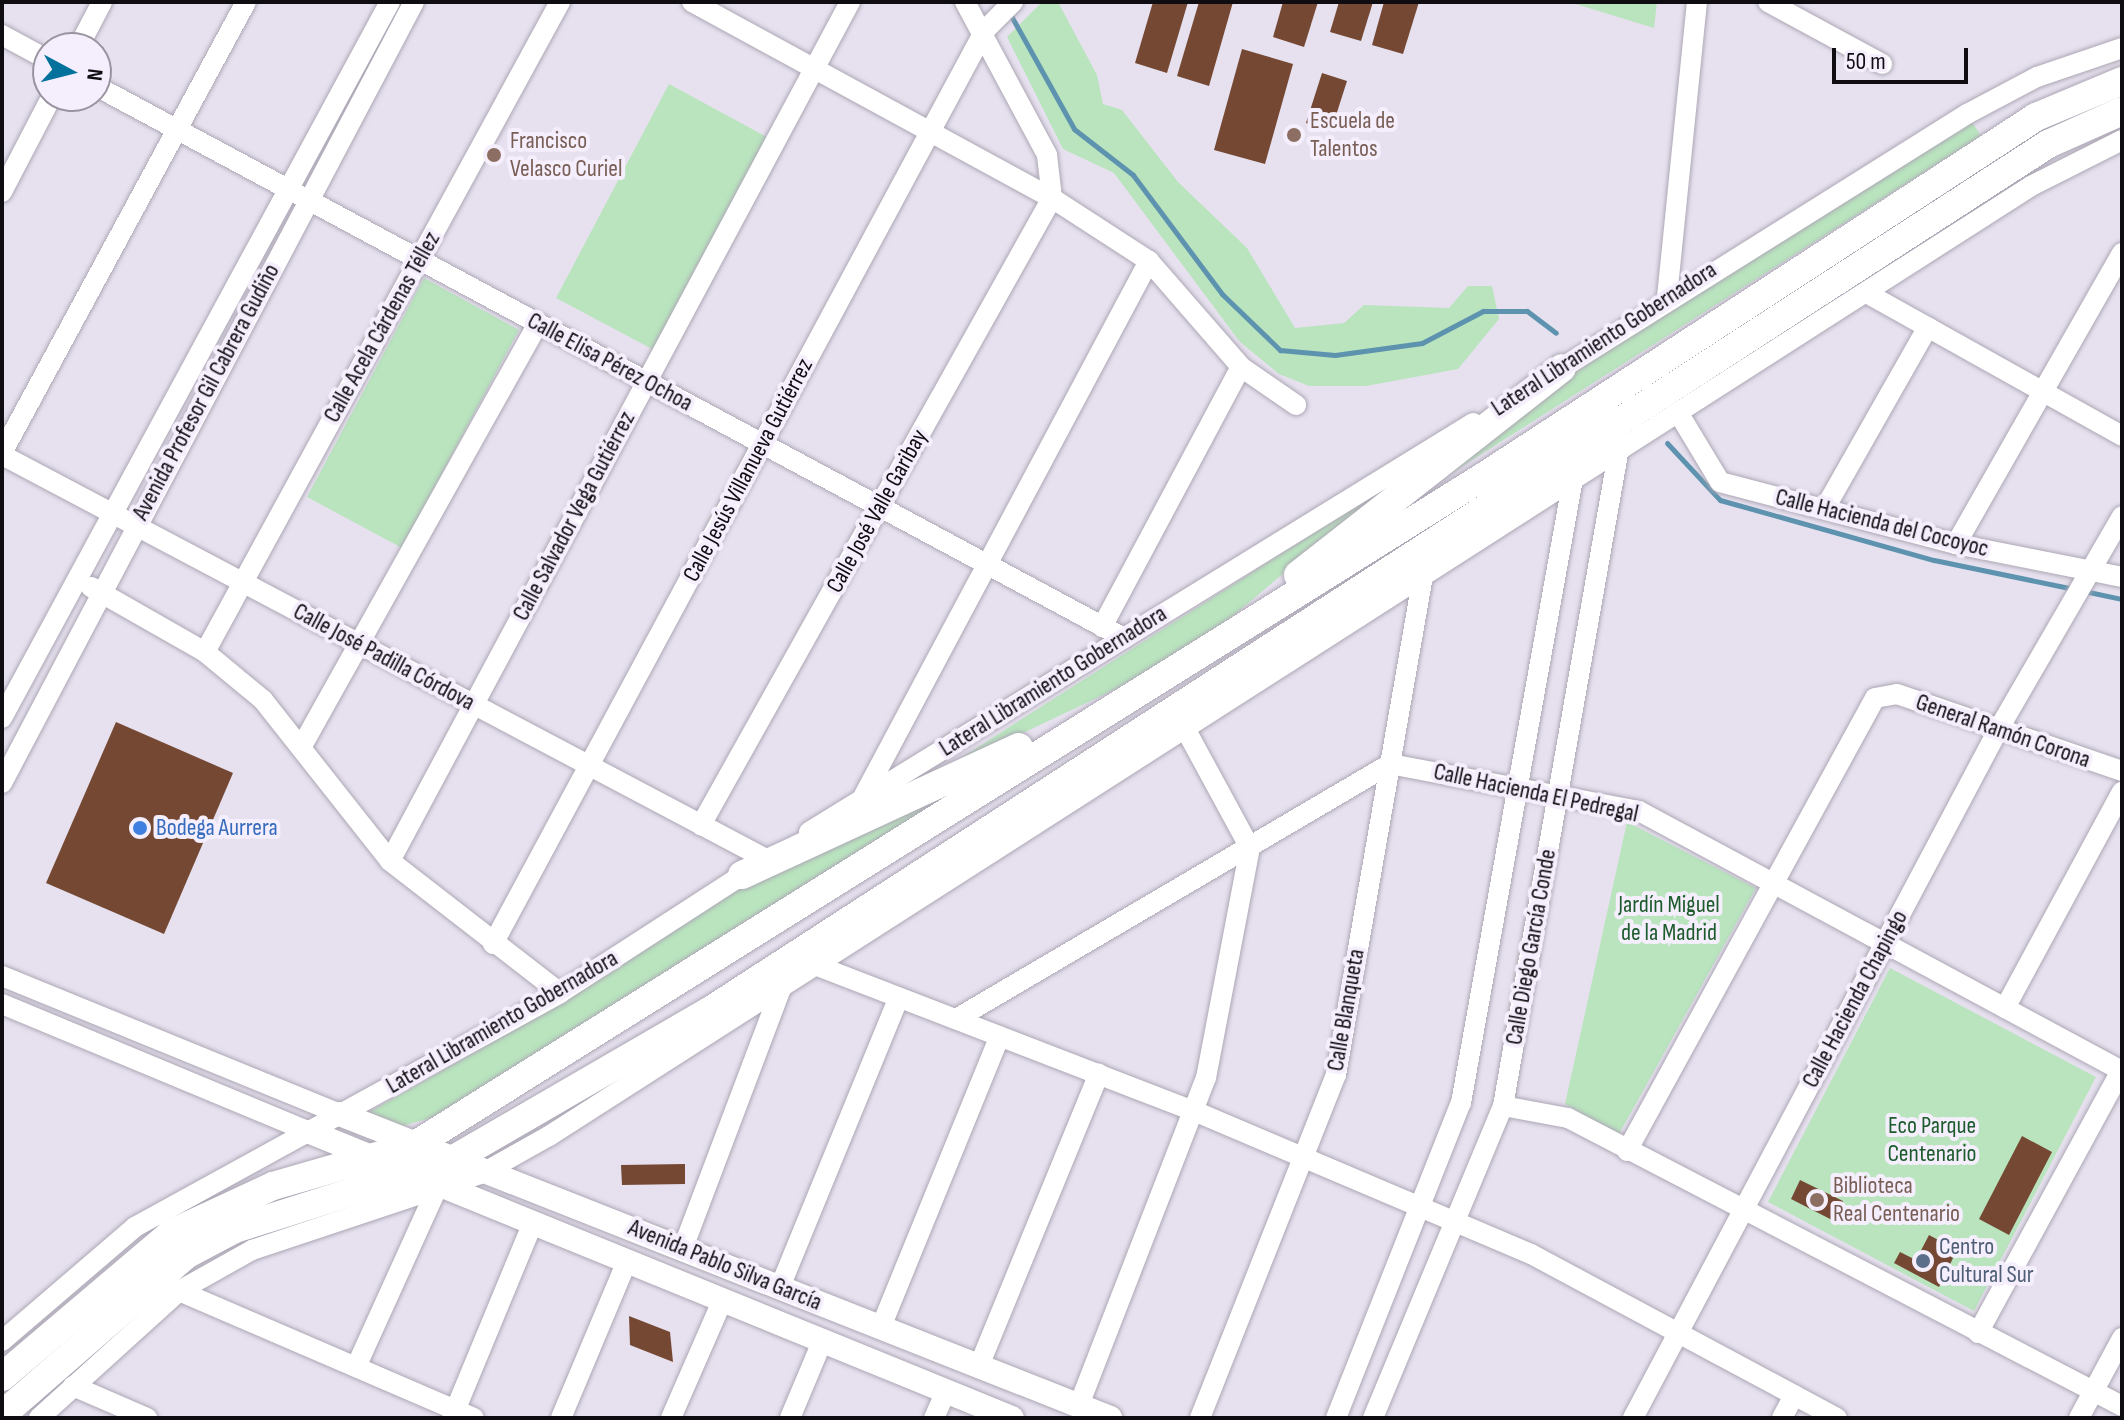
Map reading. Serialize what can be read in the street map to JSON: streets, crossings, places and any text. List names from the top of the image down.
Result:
{
  "streets": {
    "main road": ["Avenida Pablo Silva García"],
    "street": [
      "Calle Acela Cárdenas Téllez",
      "Lateral Libramiento Gobernadora",
      "Calle Elisa Pérez Ochoa",
      "Avenida Profesor Gil Cabrera Gudiño",
      "Calle Jesús Villanueva Gutiérrez",
      "Calle José Valle Garibay",
      "Calle Salvador Vega Gutiérrez",
      "Calle Hacienda del Cocoyoc",
      "Calle José Padilla Córdova",
      "General Ramón Corona",
      "Calle Hacienda El Pedregal",
      "Calle Diego García Conde",
      "Calle Hacienda Chapingo",
      "Calle Blanqueta"
    ]
  },
  "crossings": [
    ["Calle Acela Cárdenas Téllez", "Calle Elisa Pérez Ochoa"],
    ["Calle Acela Cárdenas Téllez", "Calle José Padilla Córdova"],
    ["Lateral Libramiento Gobernadora", "Calle Elisa Pérez Ochoa"],
    ["Lateral Libramiento Gobernadora", "Calle José Padilla Córdova"],
    ["Lateral Libramiento Gobernadora", "Avenida Pablo Silva García"],
    ["Calle Elisa Pérez Ochoa", "Avenida Profesor Gil Cabrera Gudiño"],
    ["Calle Elisa Pérez Ochoa", "Calle Jesús Villanueva Gutiérrez"],
    ["Calle Elisa Pérez Ochoa", "Calle José Valle Garibay"],
    ["Calle Elisa Pérez Ochoa", "Calle Salvador Vega Gutiérrez"],
    ["Avenida Profesor Gil Cabrera Gudiño", "Calle José Padilla Córdova"],
    ["Calle Jesús Villanueva Gutiérrez", "Calle José Padilla Córdova"],
    ["Calle José Valle Garibay", "Calle José Padilla Córdova"],
    ["Calle Salvador Vega Gutiérrez", "Calle José Padilla Córdova"],
    ["Calle Hacienda del Cocoyoc", "Calle Hacienda Chapingo"],
    ["General Ramón Corona", "Calle Hacienda El Pedregal"],
    ["General Ramón Corona", "Calle Hacienda Chapingo"],
    ["Calle Hacienda El Pedregal", "Calle Diego García Conde"],
    ["Calle Hacienda El Pedregal", "Calle Hacienda Chapingo"],
    ["Calle Hacienda El Pedregal", "Calle Blanqueta"]
  ],
  "parks": ["Jardín Miguel de la Madrid", "Eco Parque Centenario"],
  "places": [
    "Escuela de Talentos",
    "Francisco Velasco Curiel",
    "Bodega Aurrera",
    "Biblioteca Real Centenario",
    "Centro Cultural Sur"
  ],
  "scale_bar": "50 m",
  "north": "right"
}
